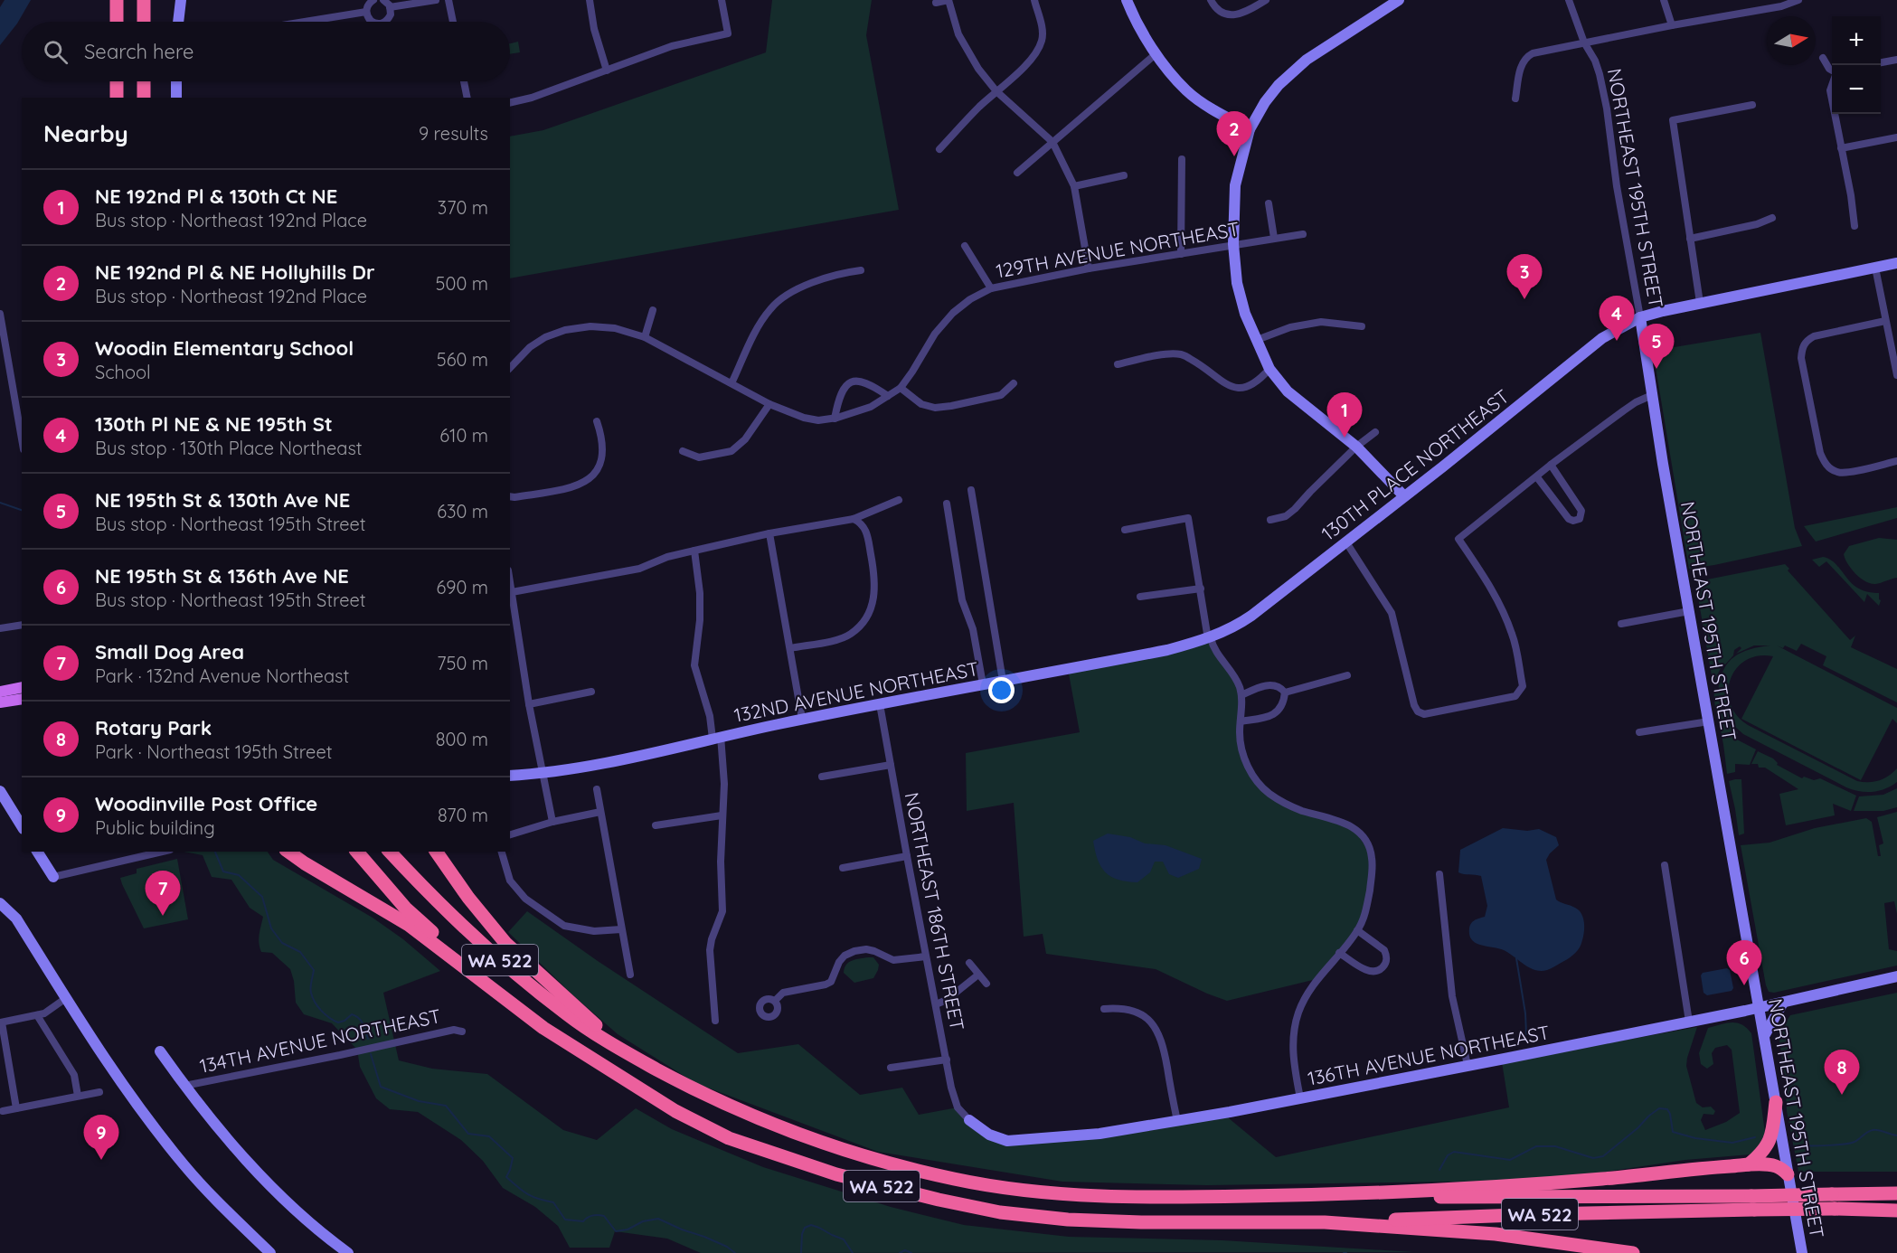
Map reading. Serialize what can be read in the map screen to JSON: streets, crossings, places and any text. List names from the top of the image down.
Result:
{
  "streets": {
    "highway": ["WA 522"],
    "street": [
      "NORTHEAST 195TH STREET",
      "129TH AVENUE NORTHEAST",
      "130TH PLACE NORTHEAST",
      "132ND AVENUE NORTHEAST",
      "NORTHEAST 186TH STREET",
      "134TH AVENUE NORTHEAST",
      "136TH AVENUE NORTHEAST"
    ]
  },
  "crossings": [
    ["NORTHEAST 195TH STREET", "130TH PLACE NORTHEAST"],
    ["NORTHEAST 195TH STREET", "136TH AVENUE NORTHEAST"],
    ["130TH PLACE NORTHEAST", "132ND AVENUE NORTHEAST"],
    ["132ND AVENUE NORTHEAST", "NORTHEAST 186TH STREET"],
    ["NORTHEAST 186TH STREET", "136TH AVENUE NORTHEAST"]
  ],
  "north": "right",
  "page": {
    "map_buttons": ["+", "−"],
    "search": "Search here",
    "heading": ["Nearby", "9 results"],
    "pins": [
      "2",
      "3",
      "4",
      "5",
      "1",
      "7",
      "6",
      "8",
      "9"
    ],
    "list": [
      {
        "mark": "1",
        "name": "NE 192nd Pl & 130th Ct NE",
        "note": "Bus stop · Northeast 192nd Place",
        "value": "370 m"
      },
      {
        "mark": "2",
        "name": "NE 192nd Pl & NE Hollyhills Dr",
        "note": "Bus stop · Northeast 192nd Place",
        "value": "500 m"
      },
      {
        "mark": "3",
        "name": "Woodin Elementary School",
        "note": "School",
        "value": "560 m"
      },
      {
        "mark": "4",
        "name": "130th Pl NE & NE 195th St",
        "note": "Bus stop · 130th Place Northeast",
        "value": "610 m"
      },
      {
        "mark": "5",
        "name": "NE 195th St & 130th Ave NE",
        "note": "Bus stop · Northeast 195th Street",
        "value": "630 m"
      },
      {
        "mark": "6",
        "name": "NE 195th St & 136th Ave NE",
        "note": "Bus stop · Northeast 195th Street",
        "value": "690 m"
      },
      {
        "mark": "7",
        "name": "Small Dog Area",
        "note": "Park · 132nd Avenue Northeast",
        "value": "750 m"
      },
      {
        "mark": "8",
        "name": "Rotary Park",
        "note": "Park · Northeast 195th Street",
        "value": "800 m"
      },
      {
        "mark": "9",
        "name": "Woodinville Post Office",
        "note": "Public building",
        "value": "870 m"
      }
    ]
  }
}
